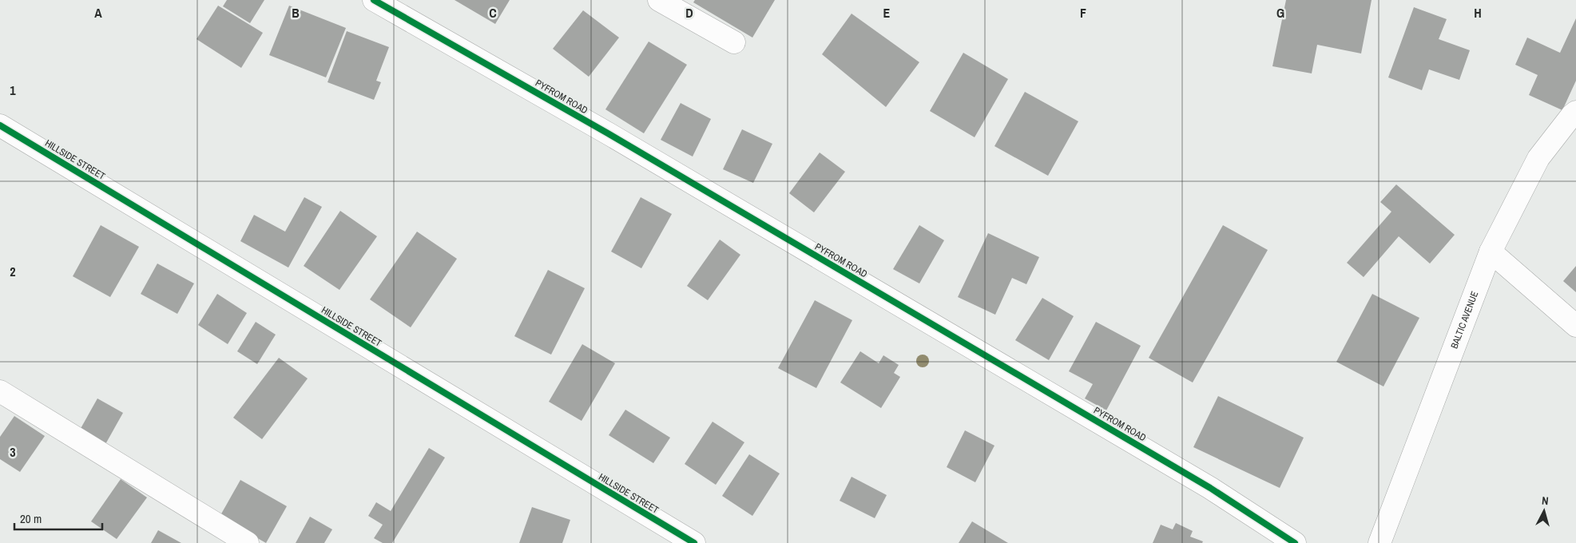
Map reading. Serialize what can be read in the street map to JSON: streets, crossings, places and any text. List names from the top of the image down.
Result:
{
  "streets": {
    "street": ["PYFROM ROAD", "HILLSIDE STREET", "BALTIC AVENUE"]
  },
  "scale_bar": "20 m",
  "north": "top",
  "grid": {
    "columns": [
      "A",
      "B",
      "C",
      "D",
      "E",
      "F",
      "G",
      "H"
    ],
    "rows": ["1", "2", "3"]
  }
}
